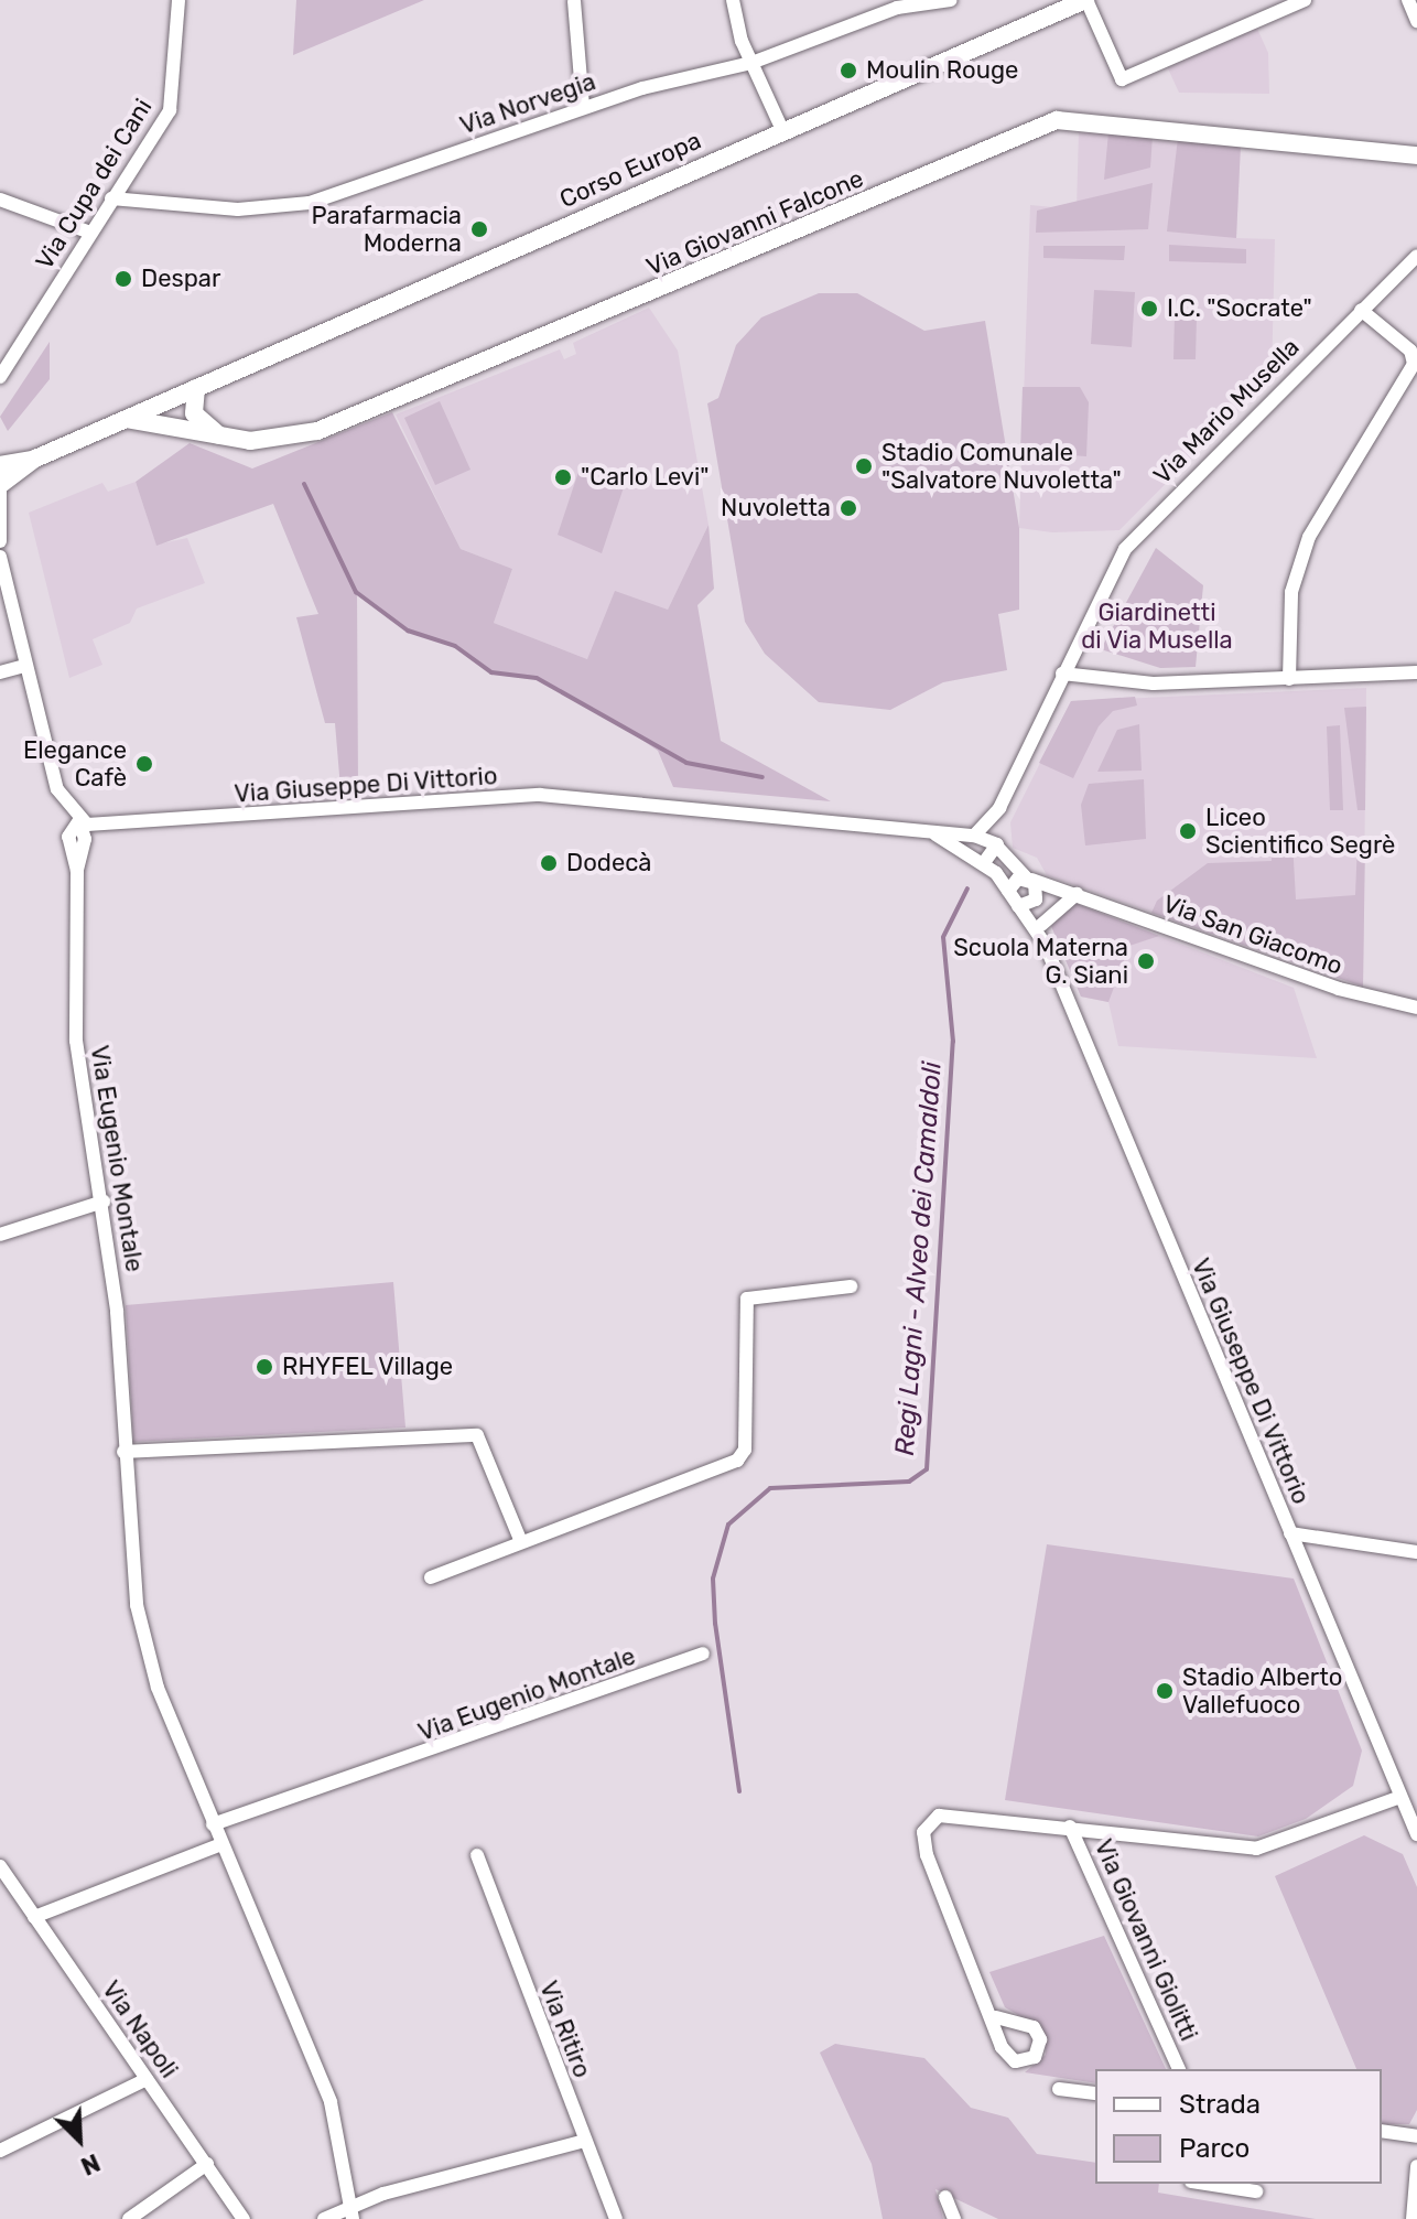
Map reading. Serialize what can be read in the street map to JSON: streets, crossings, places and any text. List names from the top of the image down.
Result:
{
  "streets": {
    "main road": ["Corso Europa", "Via Giovanni Falcone"],
    "street": [
      "Via Norvegia",
      "Via Cupa dei Cani",
      "Via Mario Musella",
      "Via Giuseppe Di Vittorio",
      "Via San Giacomo",
      "Via Eugenio Montale",
      "Via Giovanni Giolitti",
      "Via Napoli",
      "Via Ritiro"
    ]
  },
  "crossings": [
    ["Via Norvegia", "Via Cupa dei Cani"],
    ["Corso Europa", "Via Giovanni Falcone"],
    ["Via Mario Musella", "Via Giuseppe Di Vittorio"],
    ["Via Giuseppe Di Vittorio", "Via San Giacomo"],
    ["Via Giuseppe Di Vittorio", "Via Eugenio Montale"],
    ["Via Giuseppe Di Vittorio", "Via Giovanni Giolitti"]
  ],
  "water": ["Regi Lagni - Alveo dei Camaldoli"],
  "parks": ["Giardinetti di Via Musella"],
  "places": [
    "Moulin Rouge",
    "Parafarmacia Moderna",
    "Despar",
    "I.C. \"Socrate\"",
    "Stadio Comunale \"Salvatore Nuvoletta\"",
    "\"Carlo Levi\"",
    "Nuvoletta",
    "Elegance Cafè",
    "Liceo Scientifico Segrè",
    "Dodecà",
    "Scuola Materna G. Siani",
    "RHYFEL Village",
    "Stadio Alberto Vallefuoco"
  ],
  "legend": ["Strada", "Parco"],
  "north": "bottom right"
}
